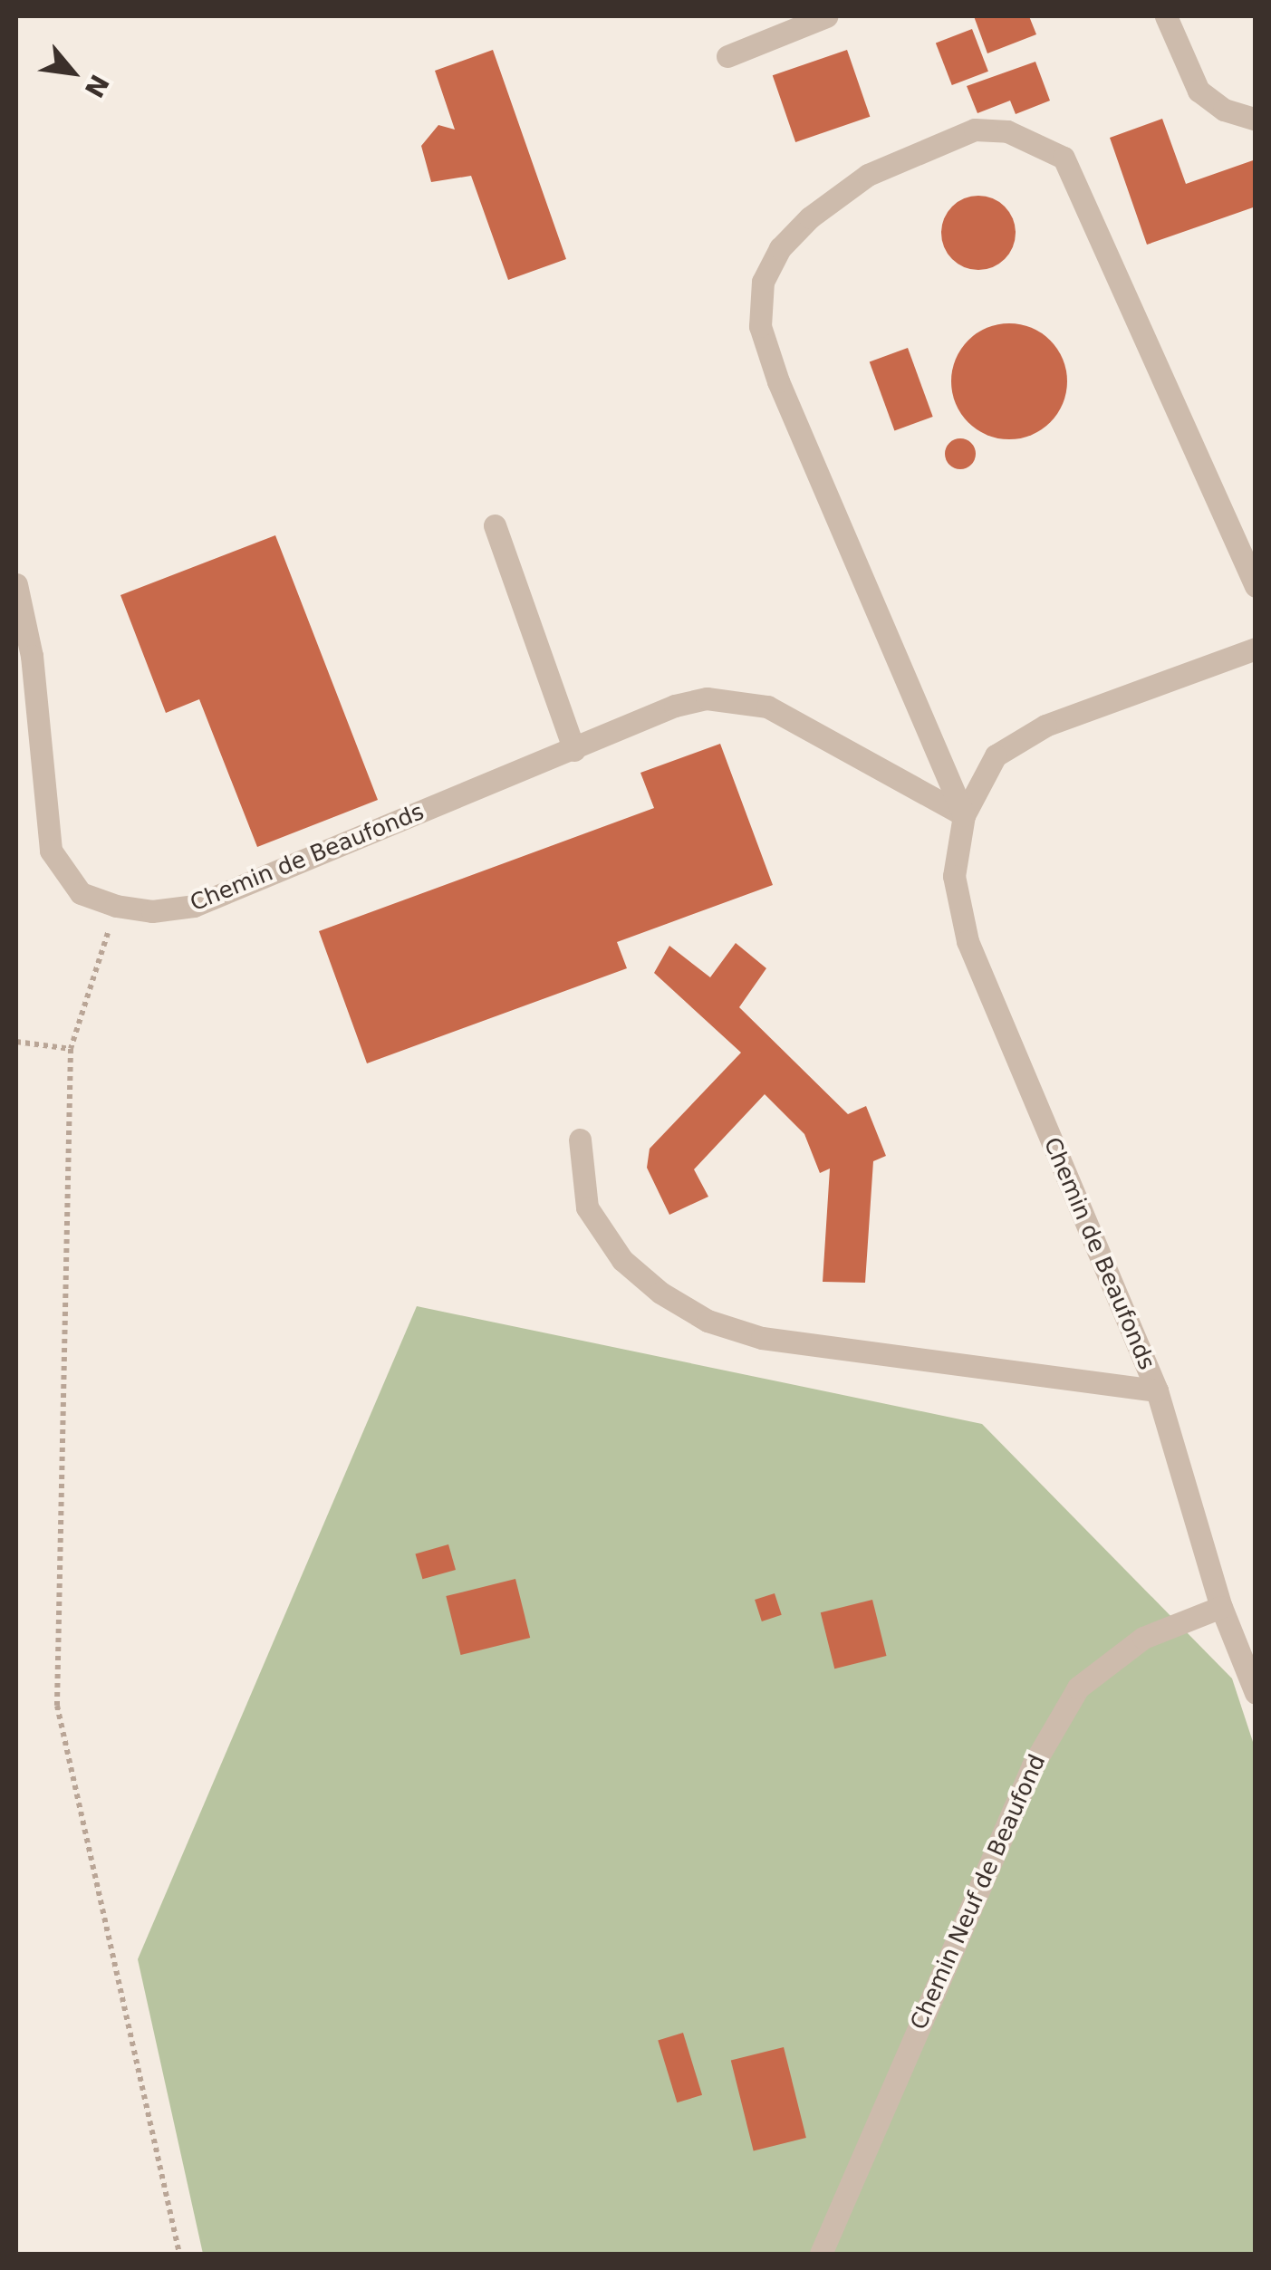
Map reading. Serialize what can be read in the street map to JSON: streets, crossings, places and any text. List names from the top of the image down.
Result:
{
  "streets": {
    "street": ["Chemin de Beaufonds", "Chemin Neuf de Beaufond"]
  },
  "crossings": [
    ["Chemin de Beaufonds", "Chemin Neuf de Beaufond"]
  ],
  "north": "bottom right"
}
